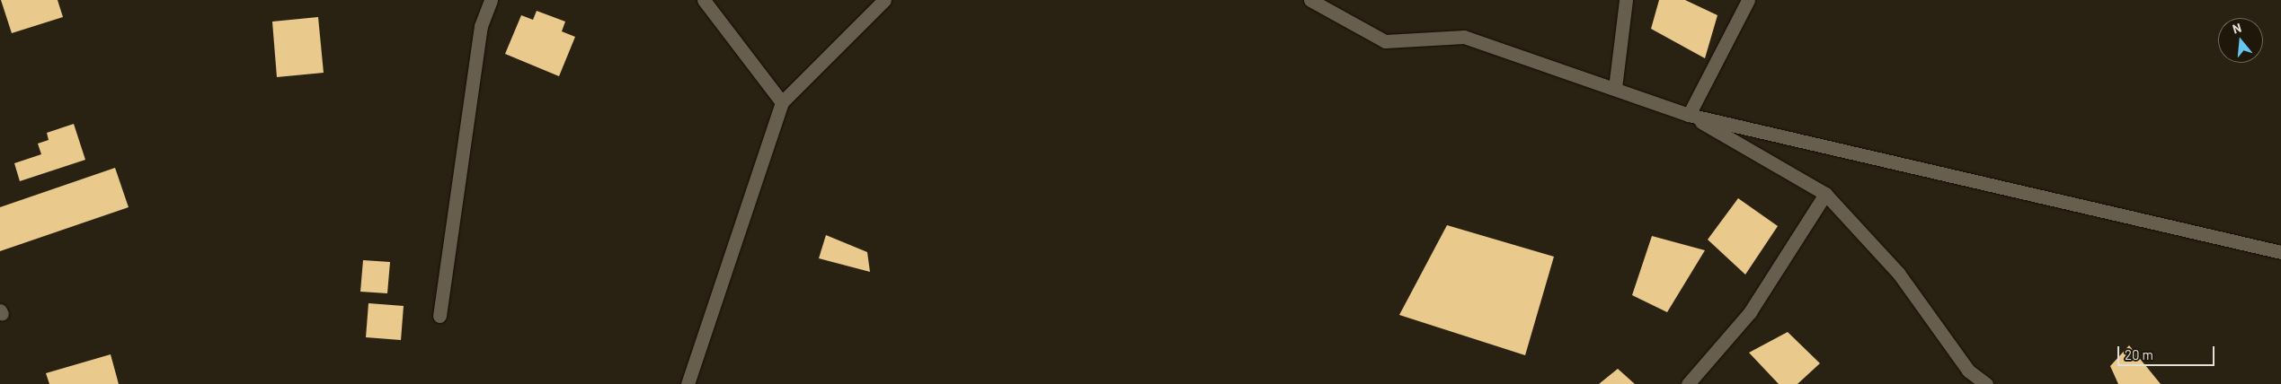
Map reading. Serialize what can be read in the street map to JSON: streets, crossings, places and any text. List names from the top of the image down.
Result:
{
  "scale_bar": "20 m",
  "north": "top"
}
